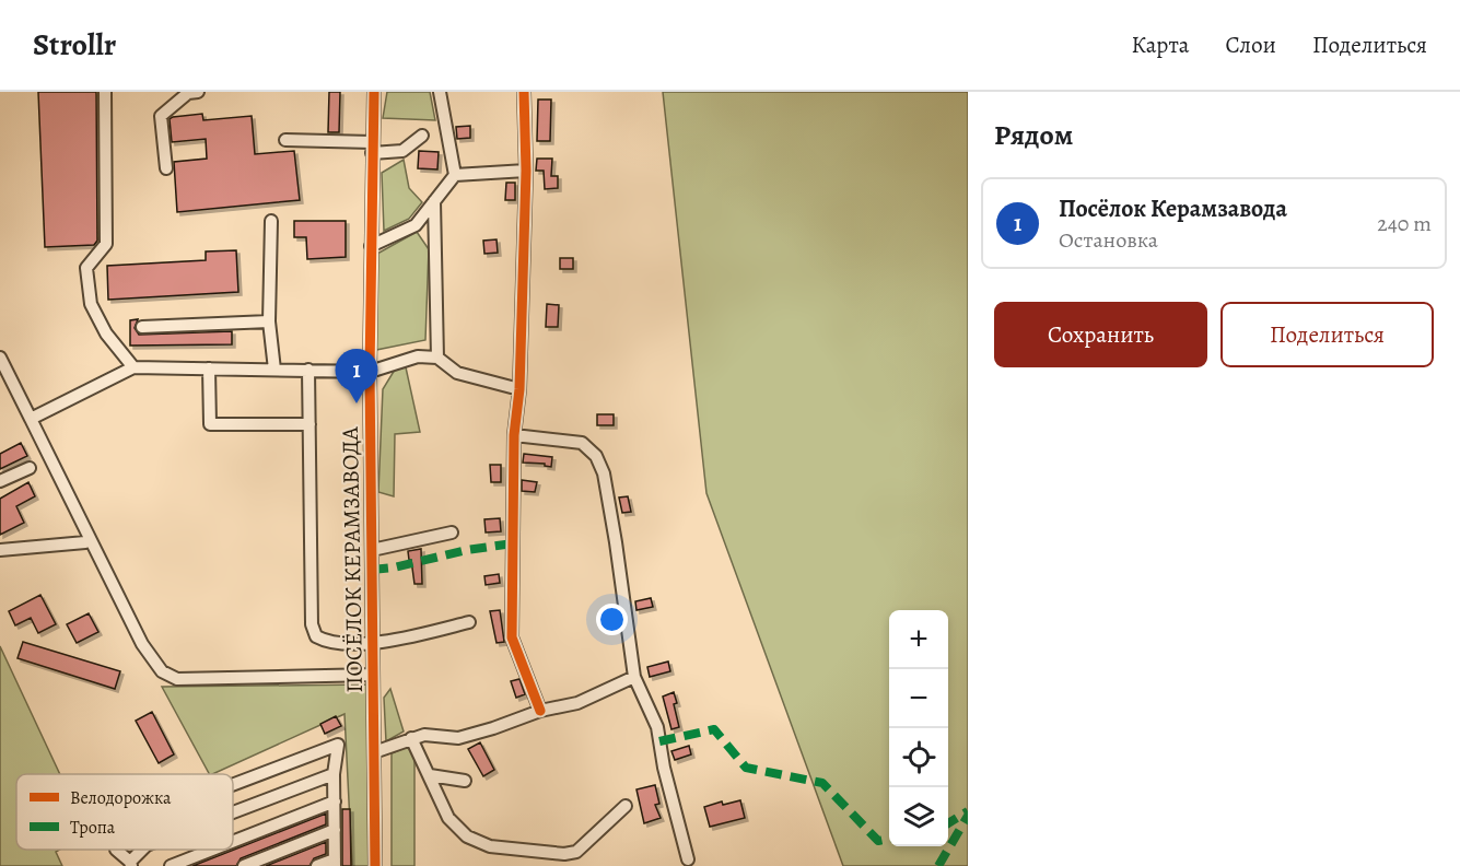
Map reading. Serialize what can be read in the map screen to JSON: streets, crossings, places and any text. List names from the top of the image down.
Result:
{
  "streets": {
    "street": ["ПОСЁЛОК КЕРАМЗАВОДА"]
  },
  "legend": ["Велодорожка", "Тропа"],
  "page": {
    "header": "Strollr",
    "nav": ["Карта", "Слои", "Поделиться"],
    "heading": "Рядом",
    "list": [
      {
        "mark": "1",
        "name": "Посёлок Керамзавода",
        "note": "Остановка",
        "value": "240 m"
      }
    ],
    "buttons": ["Сохранить", "Поделиться"],
    "pins": "1",
    "map_buttons": ["+", "−"]
  }
}
